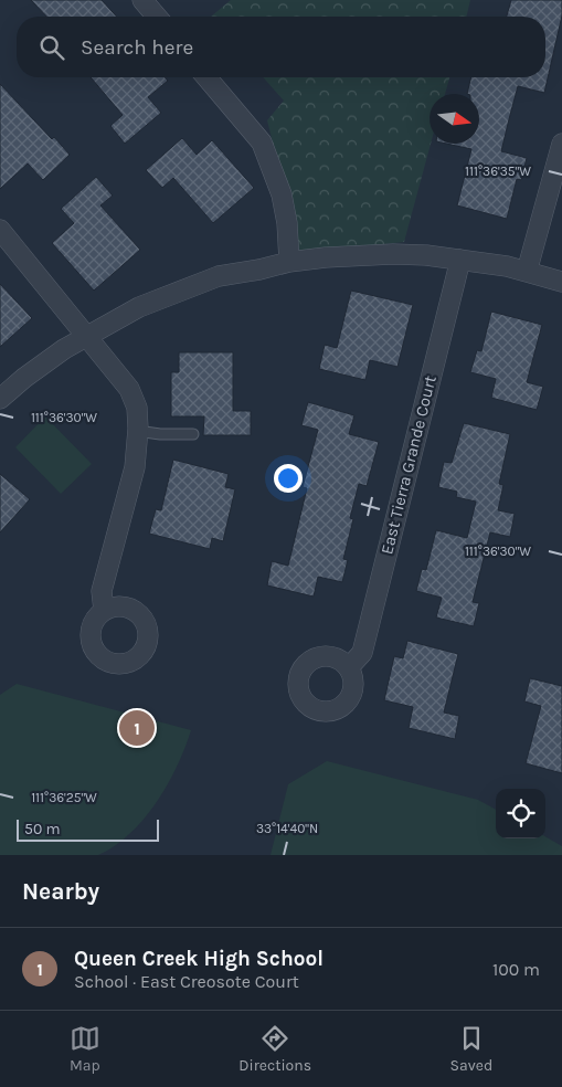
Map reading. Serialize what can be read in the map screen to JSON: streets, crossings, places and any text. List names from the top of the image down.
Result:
{
  "streets": {
    "street": ["East Tierra Grande Court"]
  },
  "scale_bar": "50 m",
  "north": "right",
  "page": {
    "search": "Search here",
    "pins": "1",
    "scale": "50 m",
    "heading": "Nearby",
    "list": [
      {
        "mark": "1",
        "name": "Queen Creek High School",
        "note": "School · East Creosote Court",
        "value": "100 m"
      }
    ],
    "nav": ["Map", "Directions", "Saved"]
  },
  "coordinates": [
    "111°36'35\"W",
    "111°36'30\"W",
    "111°36'25\"W",
    "33°14'40\"N"
  ]
}
